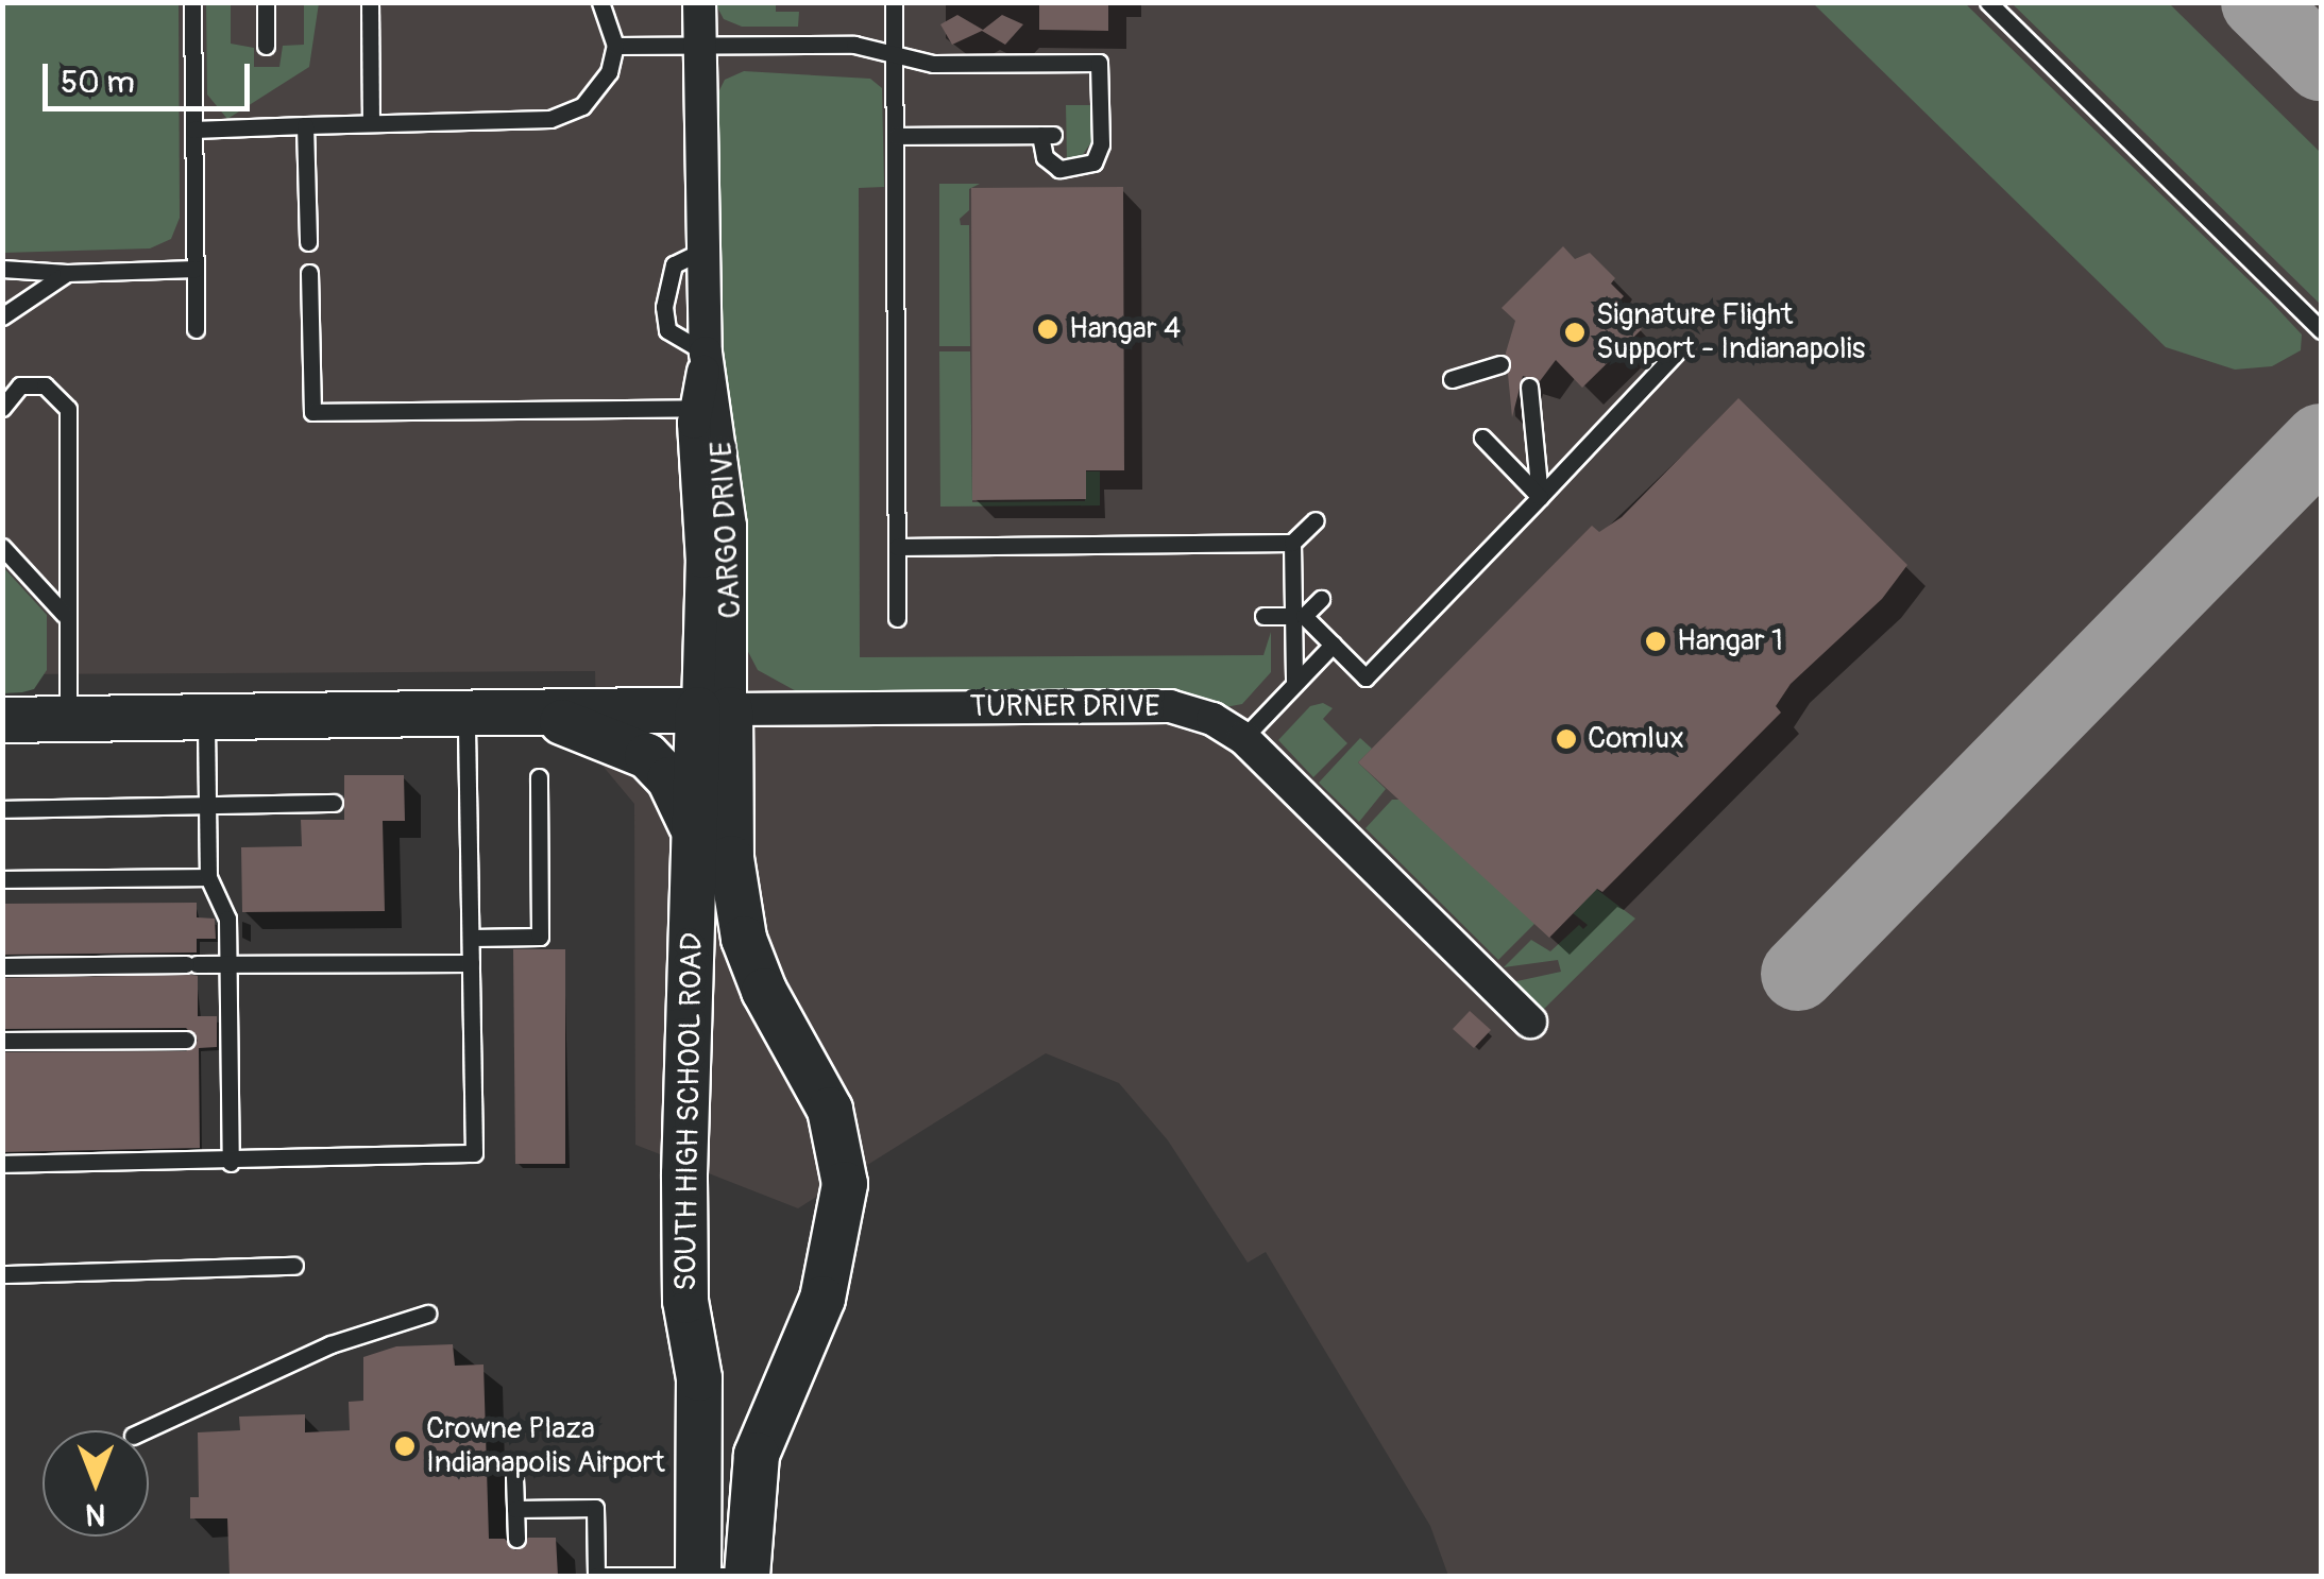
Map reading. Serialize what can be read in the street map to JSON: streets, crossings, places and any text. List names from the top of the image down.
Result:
{
  "streets": {
    "street": ["CARGO DRIVE", "TURNER DRIVE", "SOUTH HIGH SCHOOL ROAD"]
  },
  "crossings": [
    ["CARGO DRIVE", "TURNER DRIVE"],
    ["CARGO DRIVE", "SOUTH HIGH SCHOOL ROAD"],
    ["TURNER DRIVE", "SOUTH HIGH SCHOOL ROAD"]
  ],
  "places": [
    "Hangar 4",
    "Signature Flight Support - Indianapolis",
    "Hangar 1",
    "Comlux",
    "Crowne Plaza Indianapolis Airport"
  ],
  "scale_bar": "50 m",
  "north": "bottom"
}
